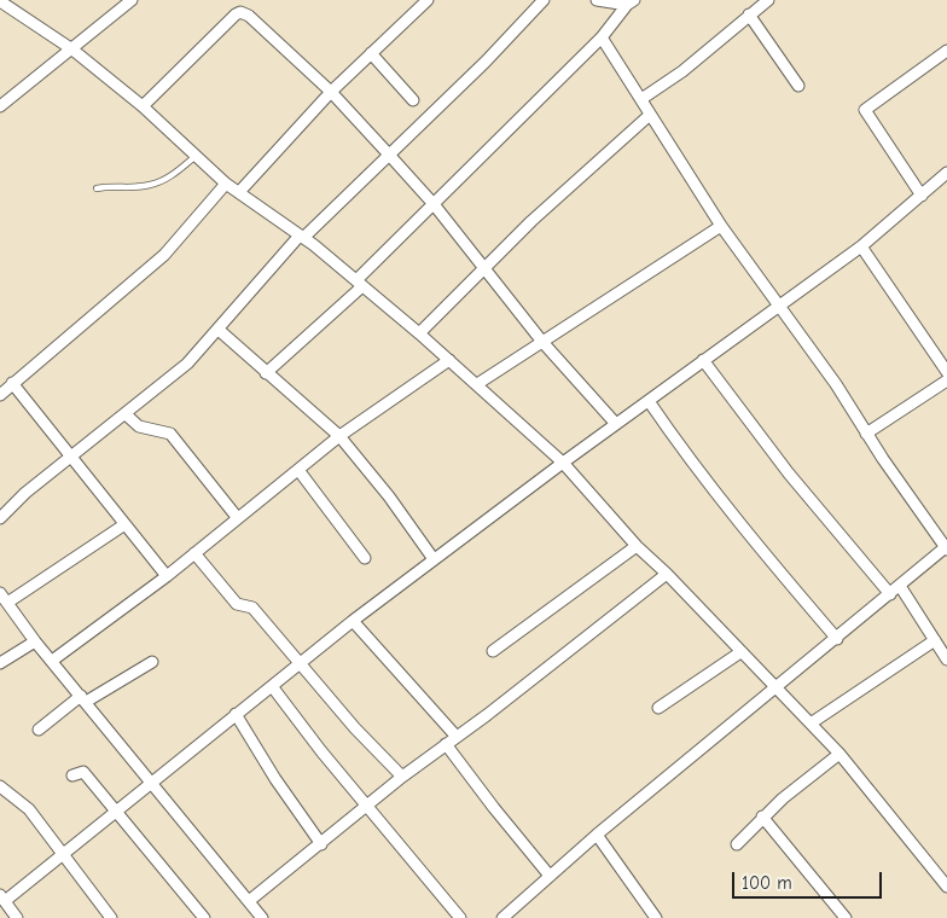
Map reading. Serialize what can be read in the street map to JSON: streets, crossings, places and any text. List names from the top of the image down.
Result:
{
  "scale_bar": "100 m"
}
